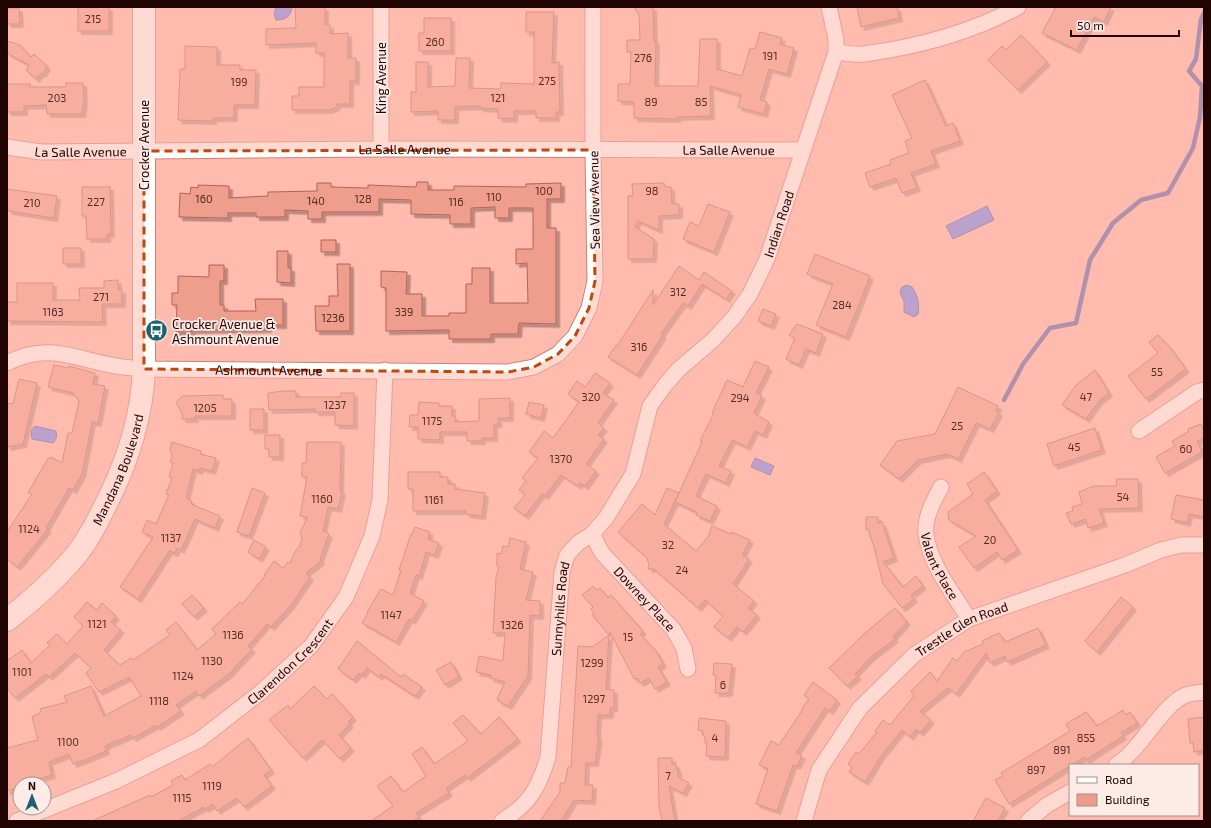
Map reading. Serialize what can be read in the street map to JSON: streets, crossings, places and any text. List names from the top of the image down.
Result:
{
  "streets": {
    "street": [
      "King Avenue",
      "Crocker Avenue",
      "La Salle Avenue",
      "Sea View Avenue",
      "Indian Road",
      "Ashmount Avenue",
      "Mandana Boulevard",
      "Valant Place",
      "Downey Place",
      "Sunnyhills Road",
      "Trestle Glen Road",
      "Clarendon Crescent"
    ]
  },
  "crossings": [
    ["King Avenue", "La Salle Avenue"],
    ["Crocker Avenue", "La Salle Avenue"],
    ["Crocker Avenue", "Mandana Boulevard"],
    ["La Salle Avenue", "Sea View Avenue"],
    ["La Salle Avenue", "Indian Road"],
    ["Sea View Avenue", "Ashmount Avenue"],
    ["Indian Road", "Sunnyhills Road"],
    ["Ashmount Avenue", "Mandana Boulevard"],
    ["Ashmount Avenue", "Clarendon Crescent"],
    ["Valant Place", "Trestle Glen Road"],
    ["Downey Place", "Sunnyhills Road"]
  ],
  "places": {
    "bus stop": ["Crocker Avenue & Ashmount Avenue"]
  },
  "house_numbers": [
    "215",
    "260",
    "191",
    "276",
    "275",
    "199",
    "203",
    "121",
    "89",
    "85",
    "100",
    "98",
    "110",
    "160",
    "128",
    "140",
    "227",
    "116",
    "210",
    "312",
    "271",
    "284",
    "1163",
    "339",
    "1236",
    "316",
    "55",
    "320",
    "47",
    "294",
    "1237",
    "1205",
    "1175",
    "25",
    "45",
    "60",
    "1370",
    "54",
    "1160",
    "1161",
    "1124",
    "1137",
    "20",
    "32",
    "24",
    "1147",
    "1121",
    "1326",
    "1136",
    "15",
    "1130",
    "1299",
    "1101",
    "1124",
    "6",
    "1297",
    "1118",
    "4",
    "855",
    "1100",
    "891",
    "897",
    "7",
    "1119",
    "1115"
  ],
  "legend": ["Road", "Building"],
  "scale_bar": "50 m",
  "north": "top"
}
